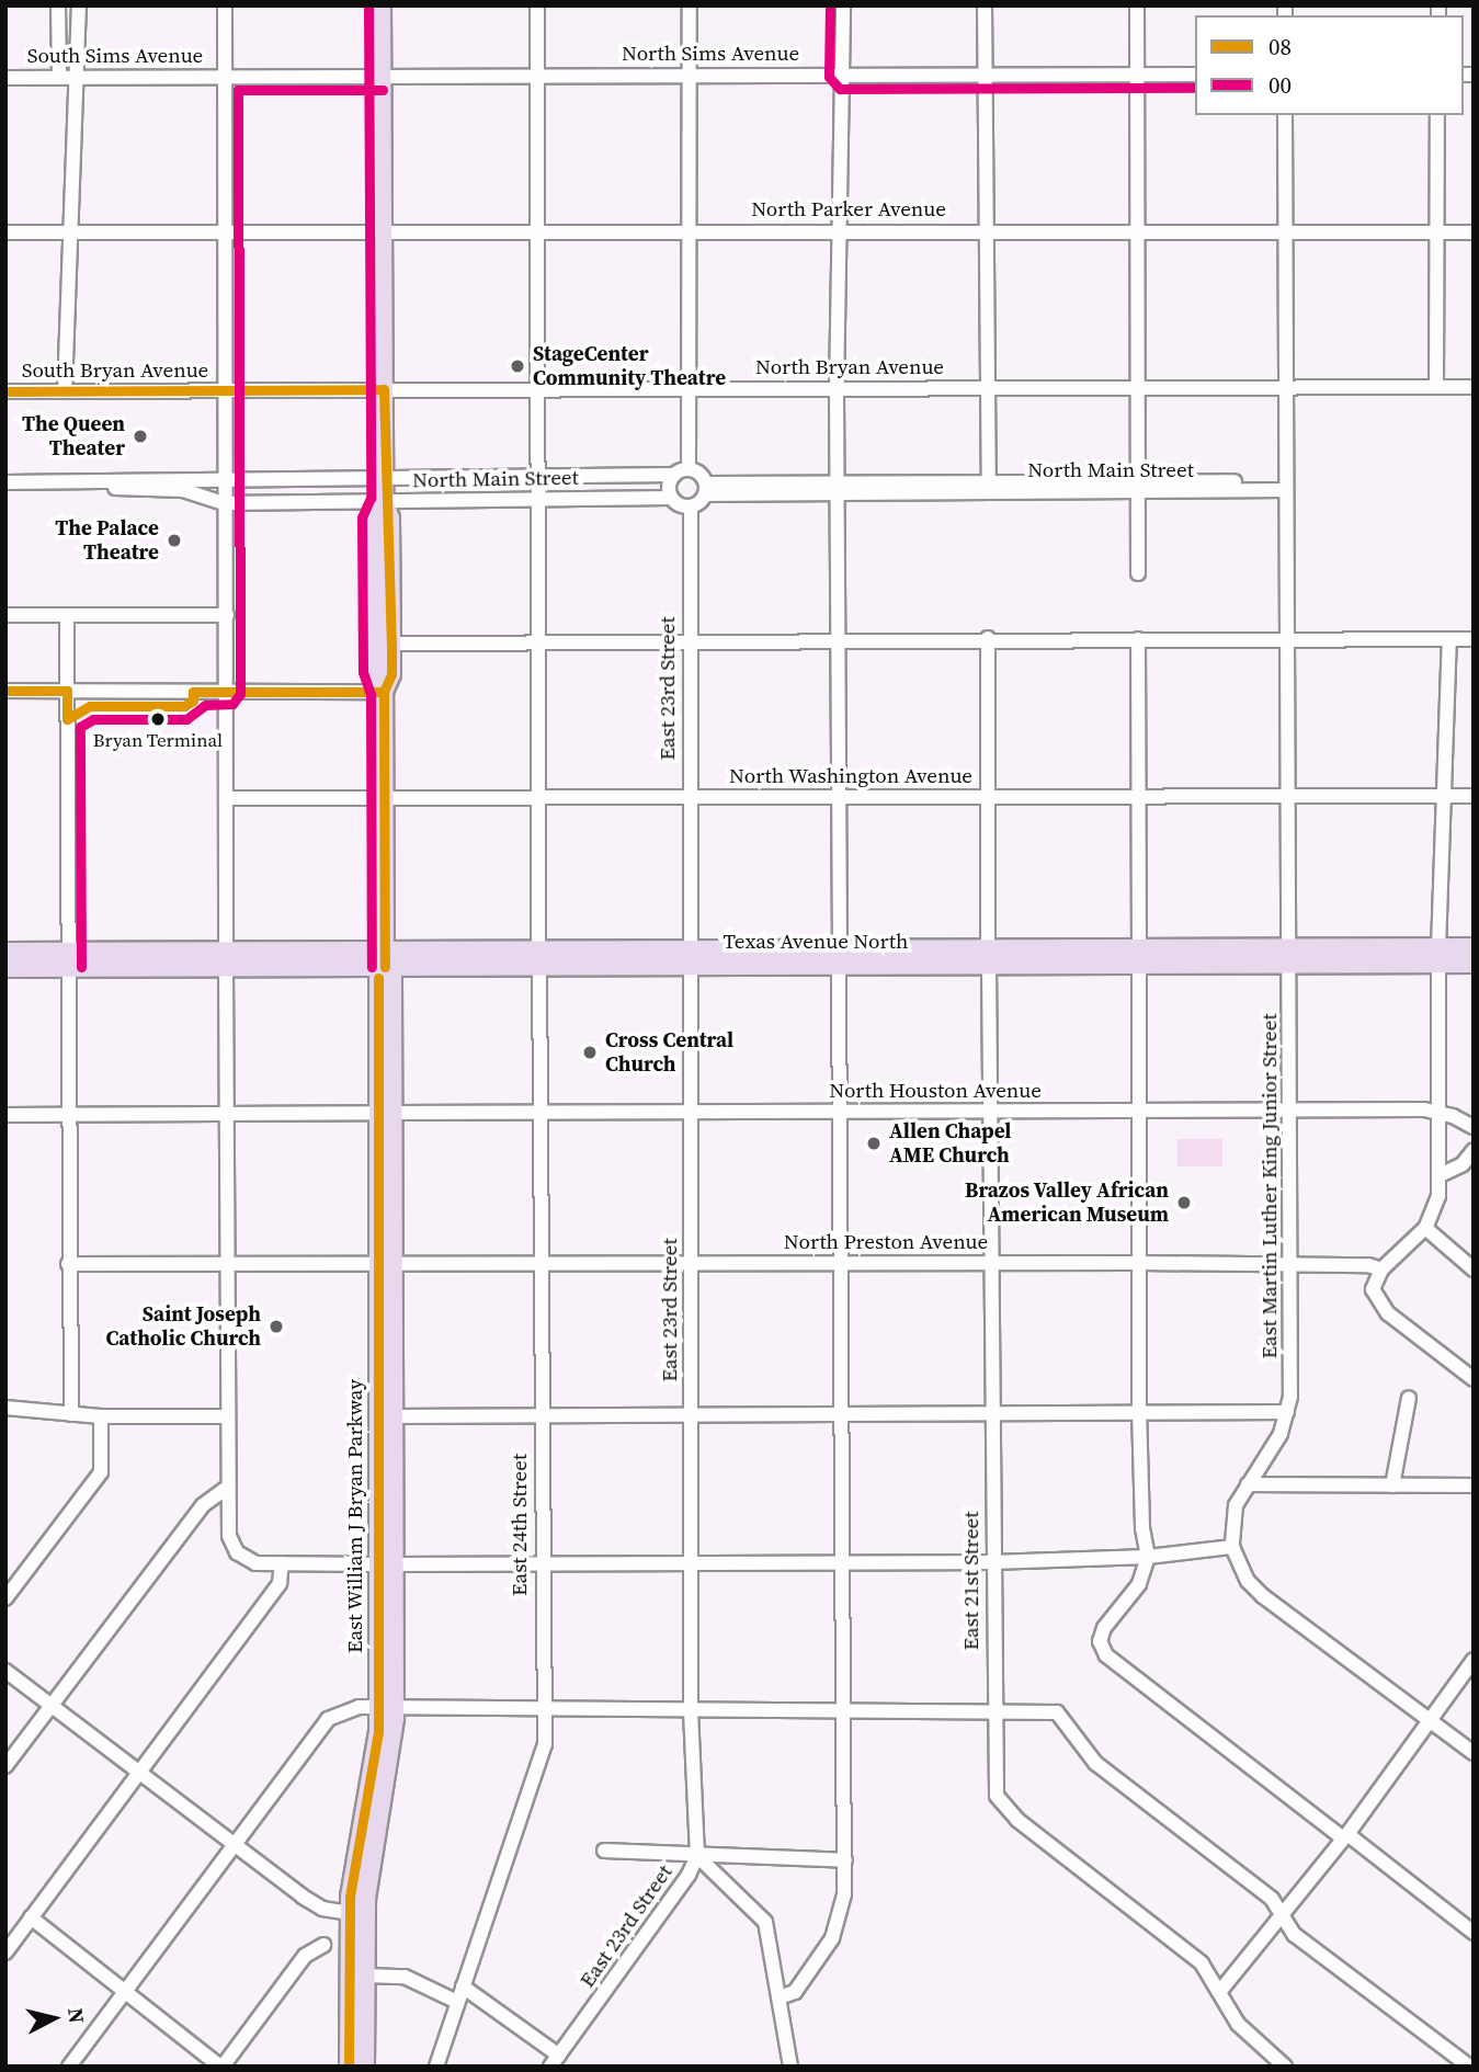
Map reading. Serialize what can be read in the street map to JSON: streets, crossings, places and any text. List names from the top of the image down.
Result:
{
  "streets": {
    "main road": ["Texas Avenue North", "East William J Bryan Parkway"],
    "street": [
      "North Sims Avenue",
      "South Sims Avenue",
      "North Parker Avenue",
      "North Bryan Avenue",
      "South Bryan Avenue",
      "North Main Street",
      "East 23rd Street",
      "North Washington Avenue",
      "North Houston Avenue",
      "East Martin Luther King Junior Street",
      "North Preston Avenue",
      "East 24th Street",
      "East 21st Street"
    ]
  },
  "crossings": [
    ["North Sims Avenue", "South Sims Avenue"],
    ["North Sims Avenue", "East 24th Street"],
    ["North Parker Avenue", "East Martin Luther King Junior Street"],
    ["North Parker Avenue", "East 24th Street"],
    ["North Bryan Avenue", "South Bryan Avenue"],
    ["North Bryan Avenue", "East Martin Luther King Junior Street"],
    ["North Bryan Avenue", "East 24th Street"],
    ["North Main Street", "East 23rd Street"],
    ["North Main Street", "East Martin Luther King Junior Street"],
    ["North Main Street", "East William J Bryan Parkway"],
    ["North Main Street", "East 24th Street"],
    ["East 23rd Street", "North Washington Avenue"],
    ["East 23rd Street", "Texas Avenue North"],
    ["East 23rd Street", "North Houston Avenue"],
    ["East 23rd Street", "North Preston Avenue"],
    ["North Washington Avenue", "East Martin Luther King Junior Street"],
    ["North Washington Avenue", "East William J Bryan Parkway"],
    ["North Washington Avenue", "East 24th Street"],
    ["North Washington Avenue", "East 21st Street"],
    ["Texas Avenue North", "East Martin Luther King Junior Street"],
    ["Texas Avenue North", "East William J Bryan Parkway"],
    ["Texas Avenue North", "East 24th Street"],
    ["Texas Avenue North", "East 21st Street"],
    ["North Houston Avenue", "East Martin Luther King Junior Street"],
    ["North Houston Avenue", "East William J Bryan Parkway"],
    ["North Houston Avenue", "East 24th Street"],
    ["North Houston Avenue", "East 21st Street"],
    ["East Martin Luther King Junior Street", "North Preston Avenue"],
    ["North Preston Avenue", "East William J Bryan Parkway"],
    ["North Preston Avenue", "East 24th Street"],
    ["North Preston Avenue", "East 21st Street"]
  ],
  "places": [
    "StageCenter Community Theatre",
    "The Queen Theater",
    "The Palace Theatre",
    "Bryan Terminal",
    "Cross Central Church",
    "Allen Chapel AME Church",
    "Brazos Valley African American Museum",
    "Saint Joseph Catholic Church"
  ],
  "lines": ["transit line 00", "transit line 08"],
  "legend": ["08", "00"],
  "north": "right"
}
